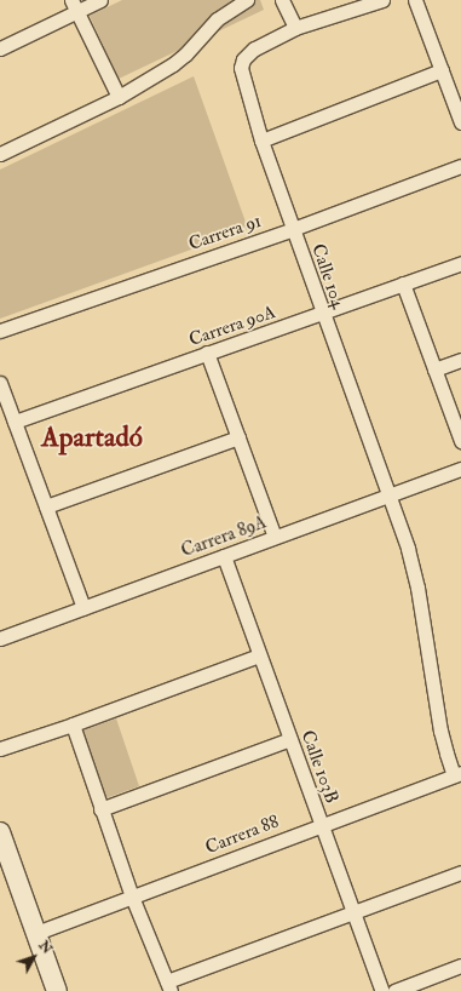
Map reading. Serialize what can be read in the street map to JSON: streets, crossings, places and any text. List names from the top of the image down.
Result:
{
  "streets": {
    "street": [
      "Carrera 91",
      "Calle 104",
      "Carrera 90A",
      "Carrera 89A",
      "Calle 103B",
      "Carrera 88"
    ]
  },
  "crossings": [
    ["Carrera 91", "Calle 104"],
    ["Calle 104", "Carrera 90A"],
    ["Calle 104", "Carrera 89A"],
    ["Calle 104", "Carrera 88"],
    ["Carrera 89A", "Calle 103B"],
    ["Calle 103B", "Carrera 88"]
  ],
  "districts": ["Apartadó"],
  "north": "top right"
}
